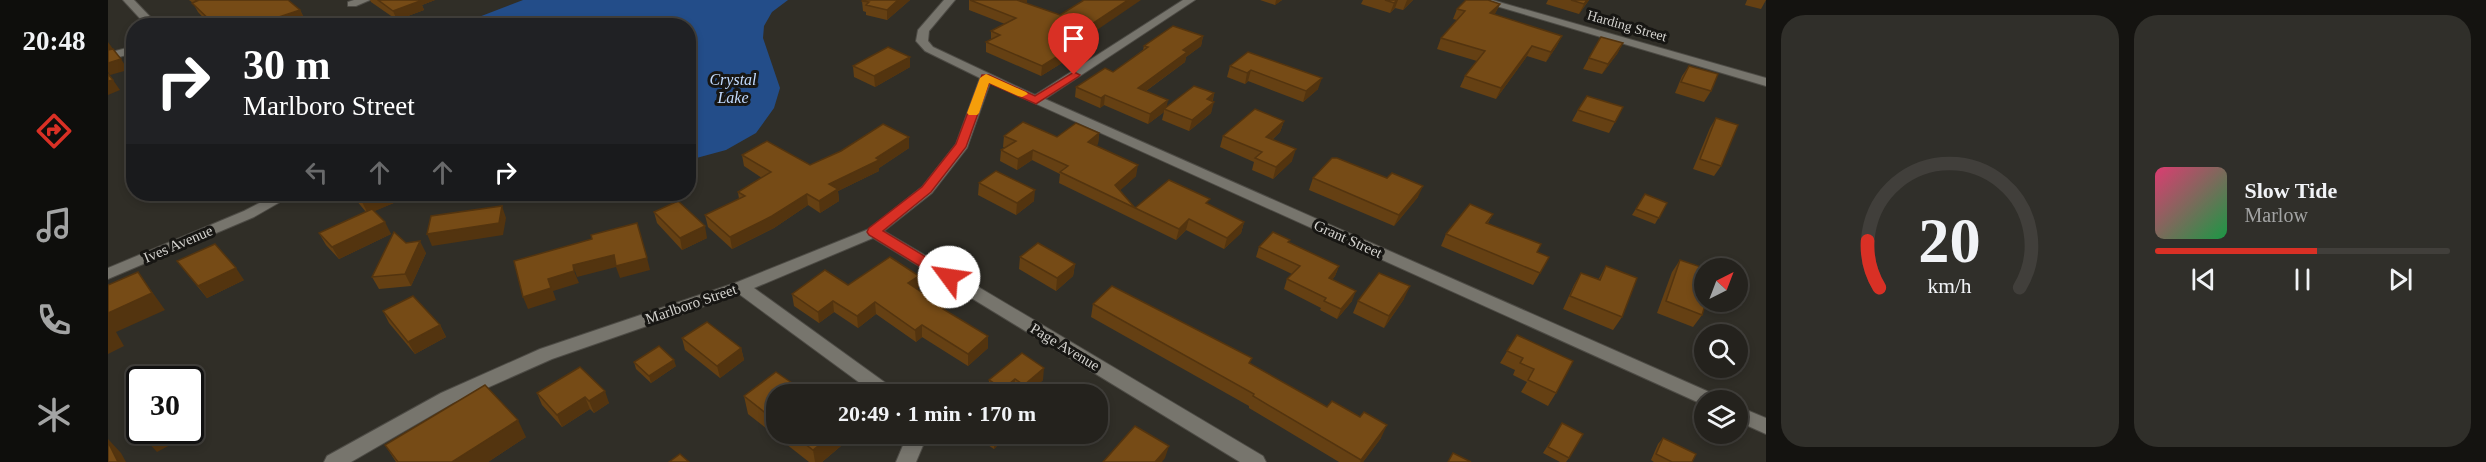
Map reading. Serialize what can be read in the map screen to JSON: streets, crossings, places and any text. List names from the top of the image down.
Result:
{
  "streets": {
    "street": [
      "Harding Street",
      "Grant Street",
      "Ives Avenue",
      "Marlboro Street",
      "Page Avenue"
    ]
  },
  "crossings": [
    ["Grant Street", "Marlboro Street"],
    ["Marlboro Street", "Page Avenue"]
  ],
  "water": ["Crystal Lake"],
  "north": "top right",
  "page": {
    "tabs": "20:48",
    "turn": ["30 m", "Marlboro Street"],
    "song": ["Slow Tide", "Marlow"],
    "limit": "30",
    "trip": "20:49 · 1 min · 170 m",
    "gauge": ["20", "km/h"]
  }
}
